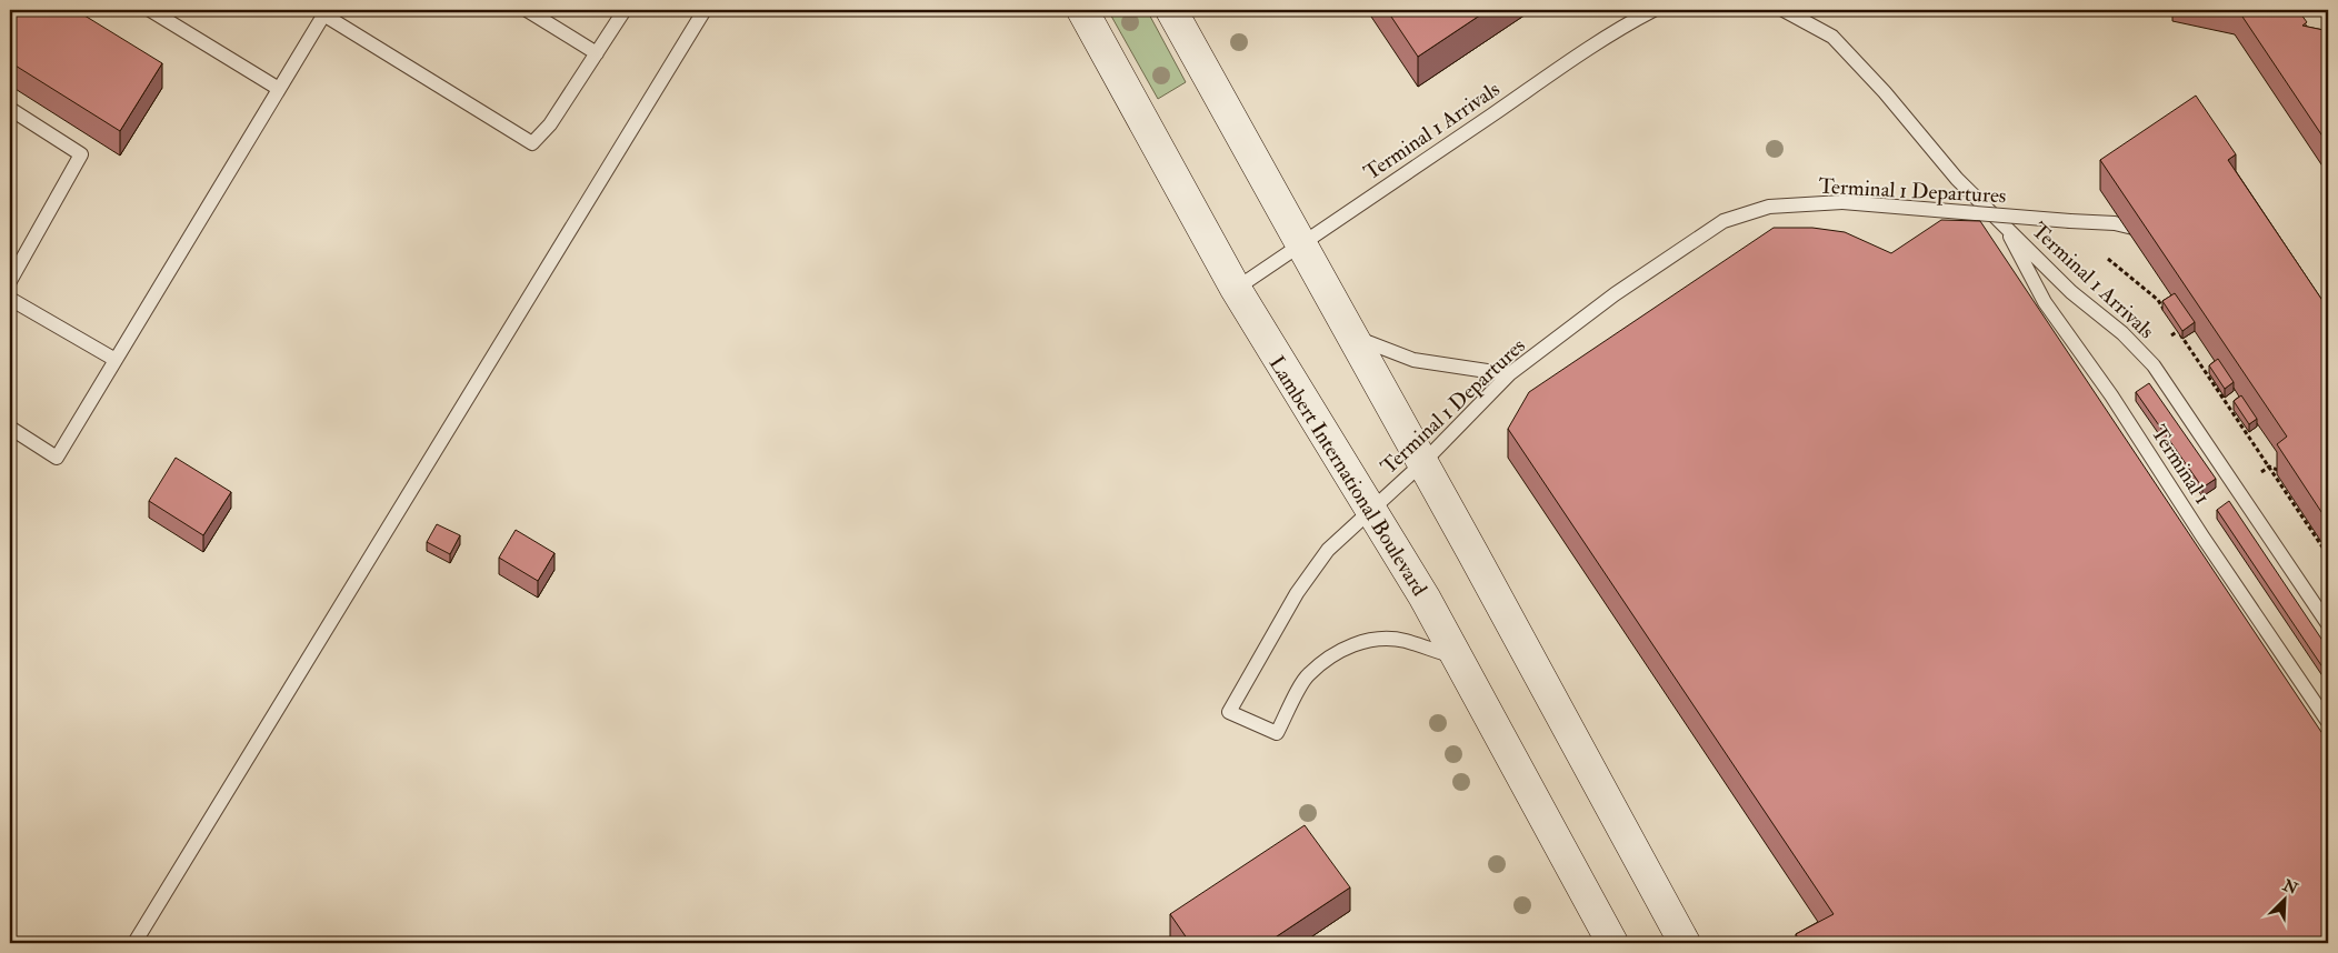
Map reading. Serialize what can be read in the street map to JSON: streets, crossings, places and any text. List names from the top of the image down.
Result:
{
  "streets": {
    "street": ["Lambert International Boulevard"],
    "lane": ["Terminal 1 Arrivals", "Terminal 1 Departures", "Terminal 1"]
  },
  "crossings": [
    ["Terminal 1 Arrivals", "Terminal 1"],
    ["Terminal 1 Arrivals", "Lambert International Boulevard"],
    ["Terminal 1 Departures", "Lambert International Boulevard"]
  ],
  "north": "top right"
}
